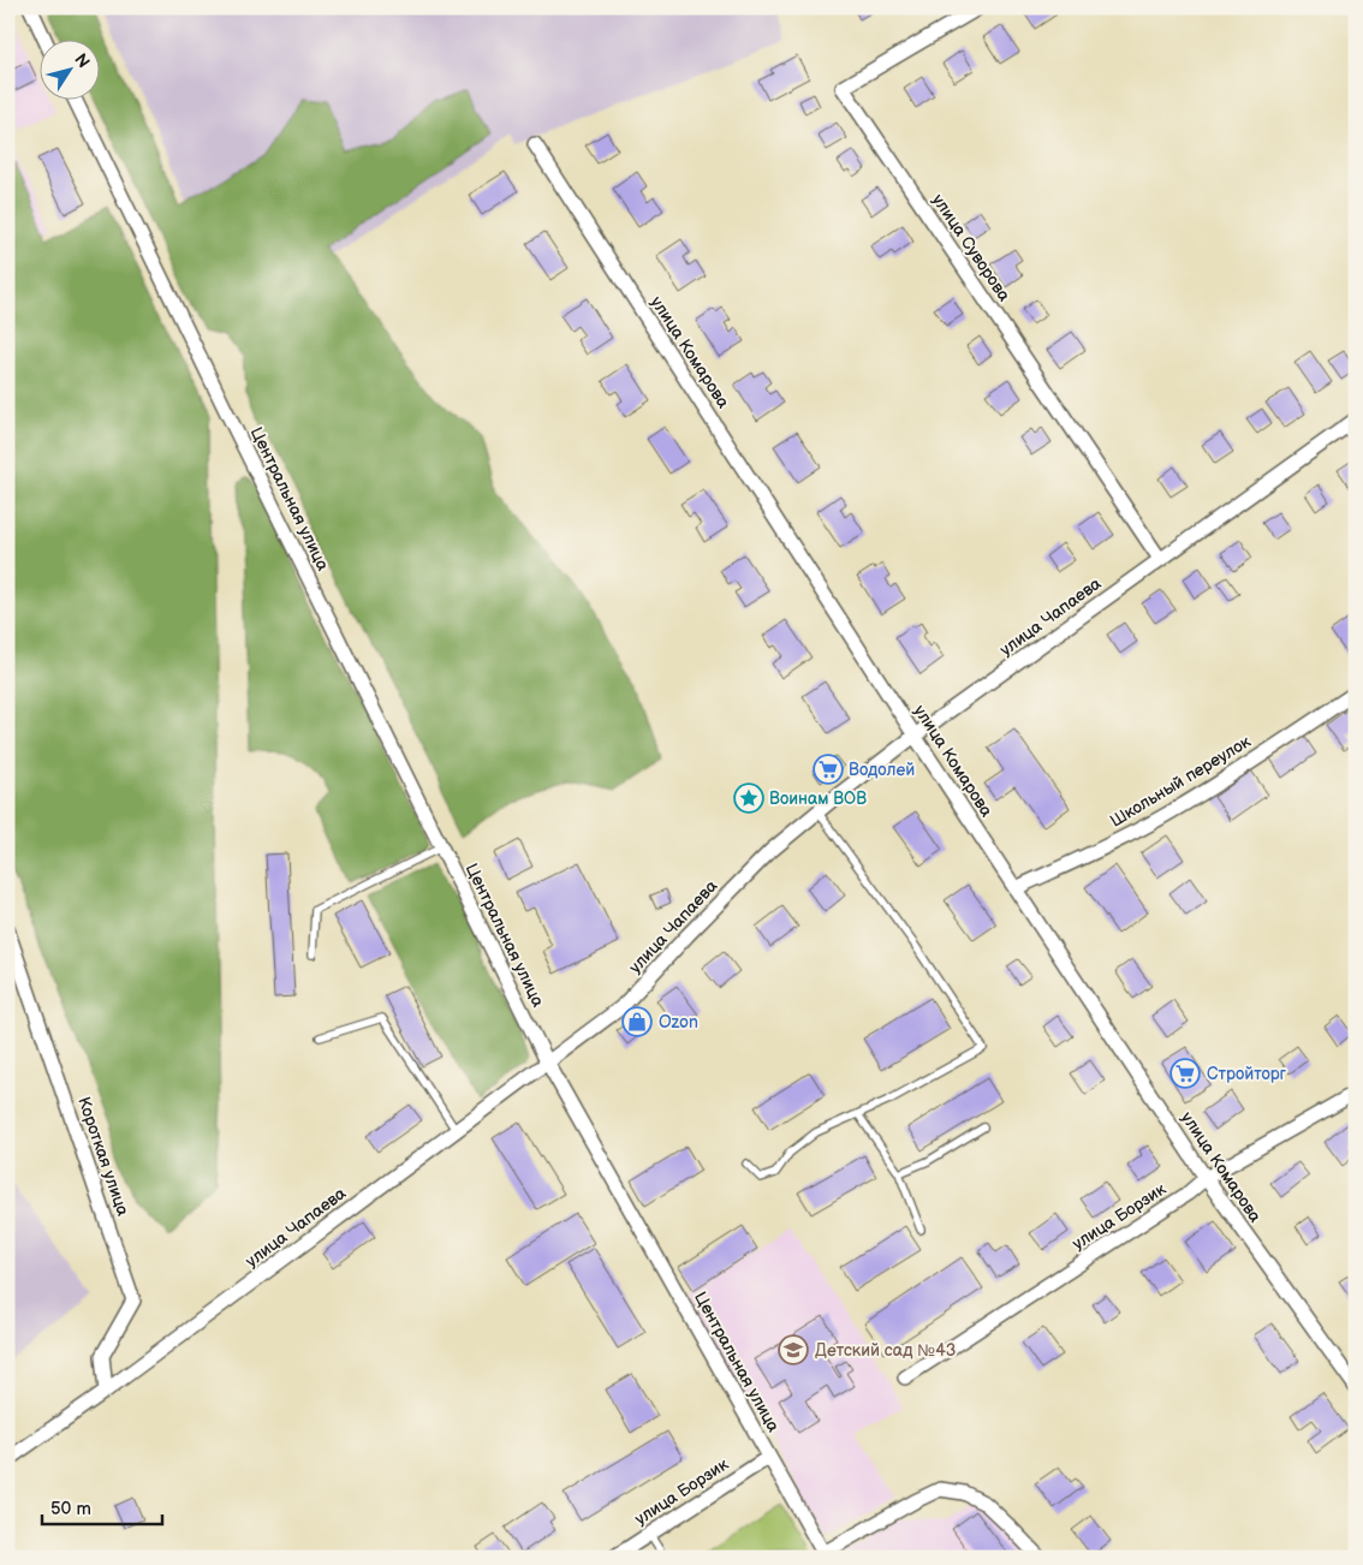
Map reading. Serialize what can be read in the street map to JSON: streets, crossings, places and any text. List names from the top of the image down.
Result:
{
  "streets": {
    "street": [
      "улица Суворова",
      "улица Комарова",
      "Центральная улица",
      "улица Чапаева",
      "Школьный переулок",
      "Короткая улица",
      "улица Борзик"
    ]
  },
  "crossings": [
    ["улица Суворова", "улица Чапаева"],
    ["улица Комарова", "улица Чапаева"],
    ["улица Комарова", "Школьный переулок"],
    ["улица Комарова", "улица Борзик"],
    ["Центральная улица", "улица Чапаева"],
    ["Центральная улица", "улица Борзик"],
    ["улица Чапаева", "Короткая улица"]
  ],
  "places": {
    "supermarket": ["Водолей", "Стройторг"],
    "place": ["Воинам ВОВ"],
    "shop": ["Ozon"],
    "school or university": ["Детский сад №43"]
  },
  "scale_bar": "50 m",
  "north": "top right"
}
